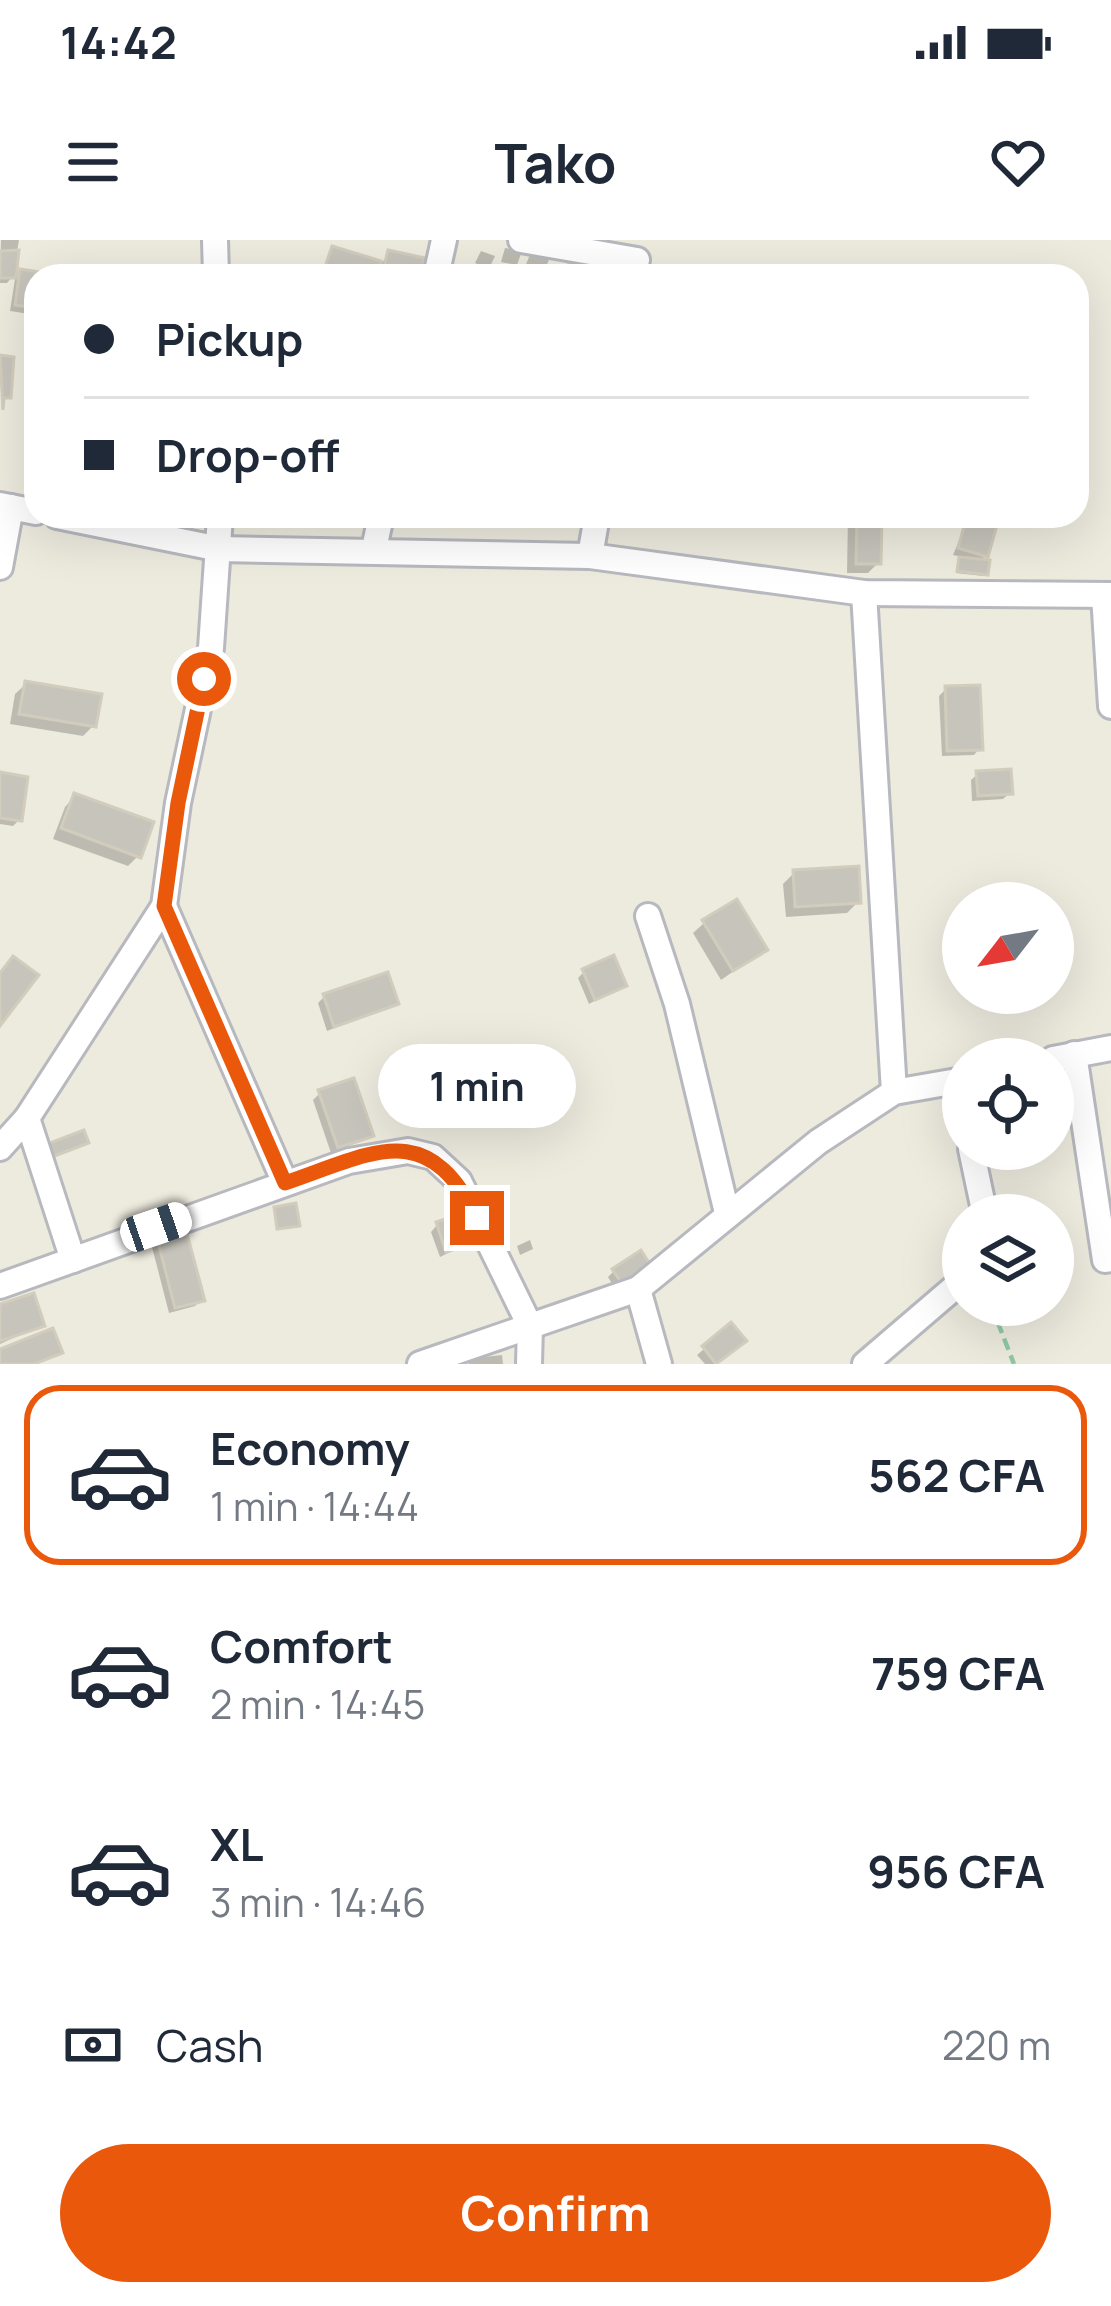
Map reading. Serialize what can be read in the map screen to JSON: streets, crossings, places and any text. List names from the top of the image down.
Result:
{
  "north": "bottom left",
  "page": {
    "status": "14:42",
    "header": "Tako",
    "banner": ["Pickup", "Drop-off"],
    "bubble": "1 min",
    "list": [
      {
        "name": "Economy",
        "note": "1 min · 14:44",
        "value": "562 CFA"
      },
      {
        "name": "Comfort",
        "note": "2 min · 14:45",
        "value": "759 CFA"
      },
      {
        "name": "XL",
        "note": "3 min · 14:46",
        "value": "956 CFA"
      }
    ],
    "pay": ["Cash", "220 m"],
    "buttons": "Confirm"
  }
}
